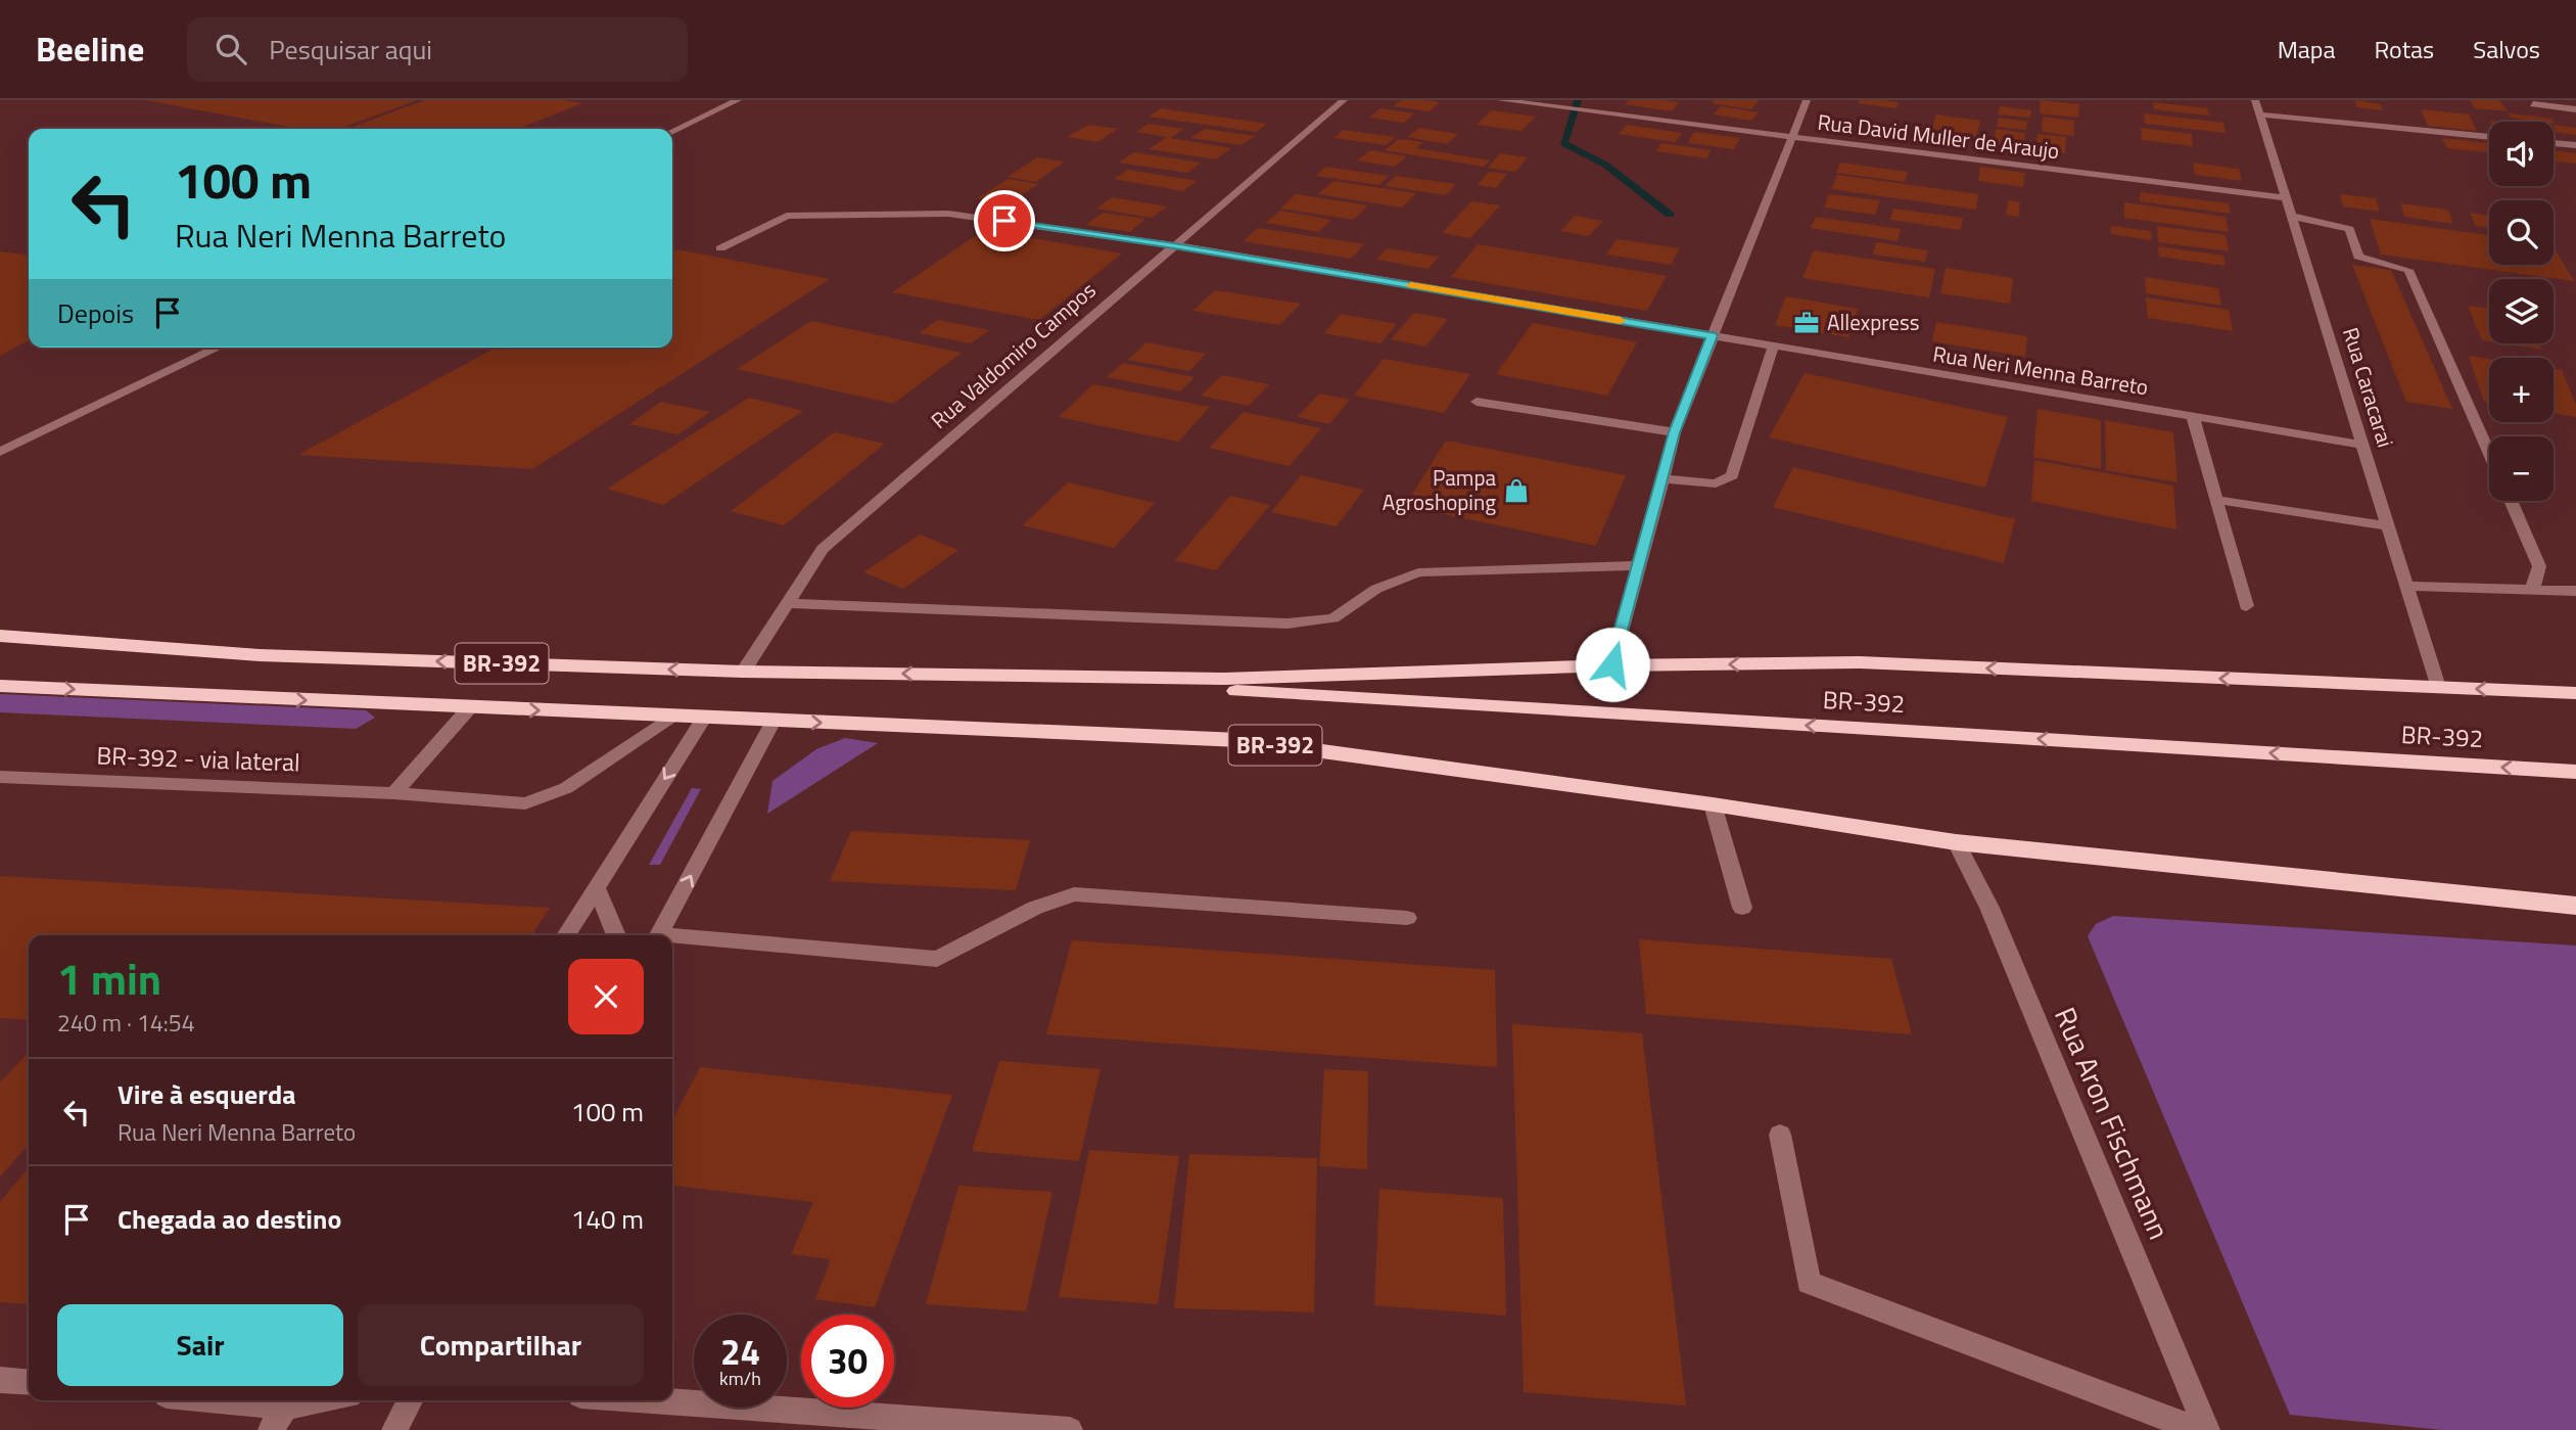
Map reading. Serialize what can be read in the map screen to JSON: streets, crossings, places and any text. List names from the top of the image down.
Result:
{
  "streets": {
    "highway": ["BR-392"],
    "street": [
      "Rua David Muller de Araujo",
      "Rua Valdomiro Campos",
      "Rua Neri Menna Barreto",
      "Rua Caracarai",
      "BR-392 - via lateral",
      "Rua Aron Fischmann"
    ]
  },
  "crossings": [
    ["Rua David Muller de Araujo", "Rua Caracarai"],
    ["Rua Valdomiro Campos", "Rua Neri Menna Barreto"],
    ["Rua Valdomiro Campos", "BR-392"],
    ["Rua Neri Menna Barreto", "Rua Caracarai"],
    ["Rua Caracarai", "BR-392"],
    ["BR-392", "BR-392 - via lateral"],
    ["BR-392", "Rua Aron Fischmann"]
  ],
  "places": {
    "office": ["Allexpress"],
    "shop": ["Pampa Agroshoping"]
  },
  "page": {
    "header": "Beeline",
    "search": "Pesquisar aqui",
    "nav": ["Mapa", "Rotas", "Salvos"],
    "map_buttons": ["+", "−"],
    "turn": ["100 m", "Rua Neri Menna Barreto"],
    "then": "Depois",
    "heading": ["1 min", "240 m · 14:54"],
    "list": [
      {
        "name": "Vire à esquerda",
        "note": "Rua Neri Menna Barreto",
        "value": "100 m"
      },
      {
        "name": "Chegada ao destino",
        "value": "140 m"
      }
    ],
    "buttons": ["Sair", "Compartilhar"],
    "speed": "24 km/h",
    "limit": "30"
  }
}
